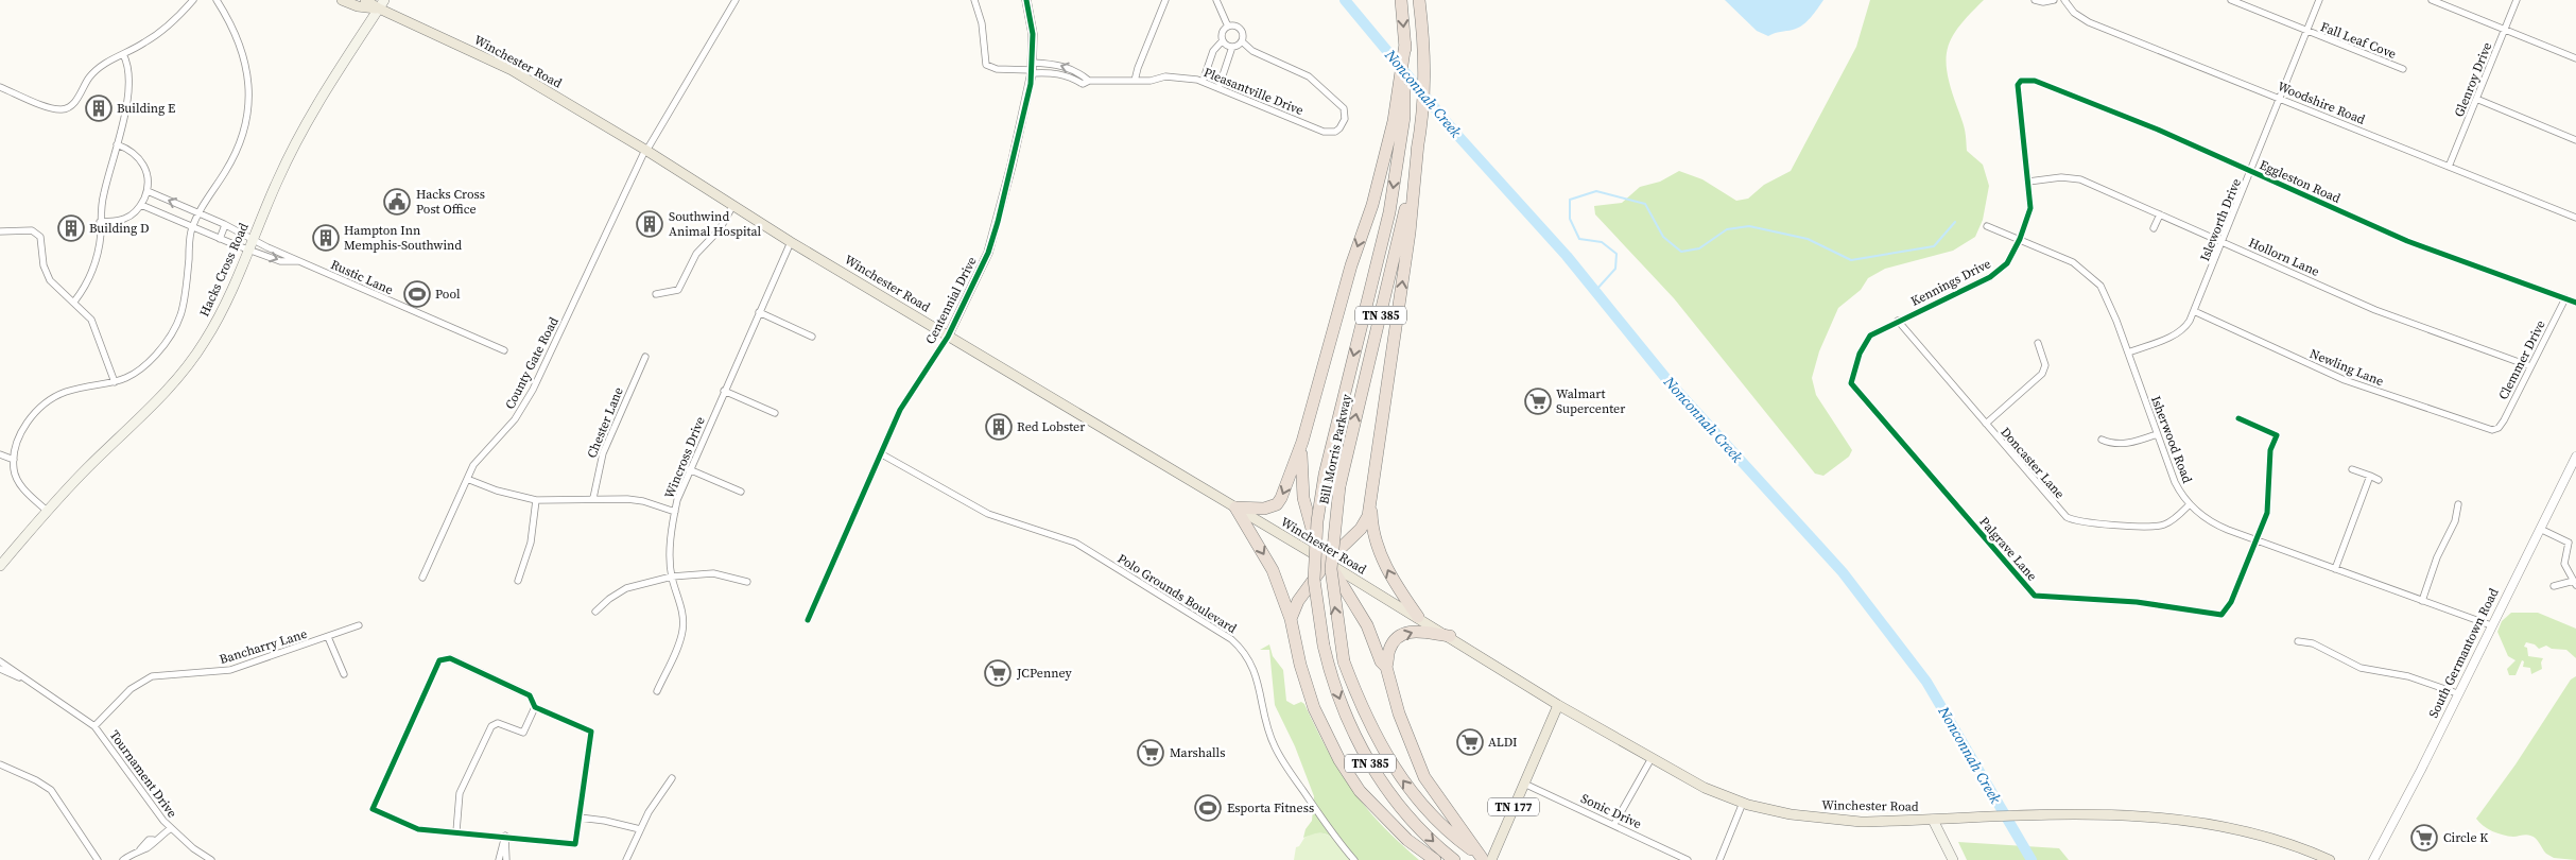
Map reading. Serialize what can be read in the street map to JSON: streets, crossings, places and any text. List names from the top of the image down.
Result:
{
  "streets": {
    "highway": ["TN 385", "Bill Morris Parkway"],
    "main road": ["Winchester Road", "Hacks Cross Road", "TN 177"],
    "street": [
      "Fall Leaf Cove",
      "Glenroy Drive",
      "Pleasantville Drive",
      "Woodshire Road",
      "Eggleston Road",
      "Isleworth Drive",
      "Hollorn Lane",
      "Rustic Lane",
      "Kennings Drive",
      "Centennial Drive",
      "Clemmer Drive",
      "County Gate Road",
      "Newling Lane",
      "Chester Lane",
      "Isherwood Road",
      "Wincross Drive",
      "Doncaster Lane",
      "Palgrave Lane",
      "Polo Grounds Boulevard",
      "Bancharry Lane",
      "South Germantown Road",
      "Tournament Drive",
      "Sonic Drive"
    ]
  },
  "crossings": [
    ["Fall Leaf Cove", "Isleworth Drive"],
    ["Winchester Road", "Hacks Cross Road"],
    ["Winchester Road", "Centennial Drive"],
    ["Winchester Road", "County Gate Road"],
    ["Winchester Road", "Wincross Drive"],
    ["Winchester Road", "TN 177"],
    ["Glenroy Drive", "Woodshire Road"],
    ["Pleasantville Drive", "Centennial Drive"],
    ["Woodshire Road", "Isleworth Drive"],
    ["Eggleston Road", "Isleworth Drive"],
    ["Eggleston Road", "Kennings Drive"],
    ["Eggleston Road", "Clemmer Drive"],
    ["Isleworth Drive", "Hollorn Lane"],
    ["Isleworth Drive", "Newling Lane"],
    ["Isleworth Drive", "Isherwood Road"],
    ["Hollorn Lane", "Kennings Drive"],
    ["Hollorn Lane", "Clemmer Drive"],
    ["Hacks Cross Road", "Rustic Lane"],
    ["Kennings Drive", "Isherwood Road"],
    ["Kennings Drive", "Doncaster Lane"],
    ["Kennings Drive", "Palgrave Lane"],
    ["Centennial Drive", "Polo Grounds Boulevard"],
    ["Clemmer Drive", "Newling Lane"],
    ["Isherwood Road", "Doncaster Lane"],
    ["Isherwood Road", "Palgrave Lane"],
    ["Isherwood Road", "South Germantown Road"],
    ["Bill Morris Parkway", "TN 177"],
    ["Bancharry Lane", "Tournament Drive"],
    ["TN 177", "Sonic Drive"]
  ],
  "water": ["Nonconnah Creek"],
  "places": {
    "building": [
      "Building E",
      "Southwind Animal Hospital",
      "Building D",
      "Hampton Inn Memphis-Southwind",
      "Red Lobster"
    ],
    "public building": ["Hacks Cross Post Office"],
    "sports": ["Pool", "Esporta Fitness"],
    "supermarket": [
      "Walmart Supercenter",
      "JCPenney",
      "ALDI",
      "Marshalls",
      "Circle K"
    ]
  }
}
